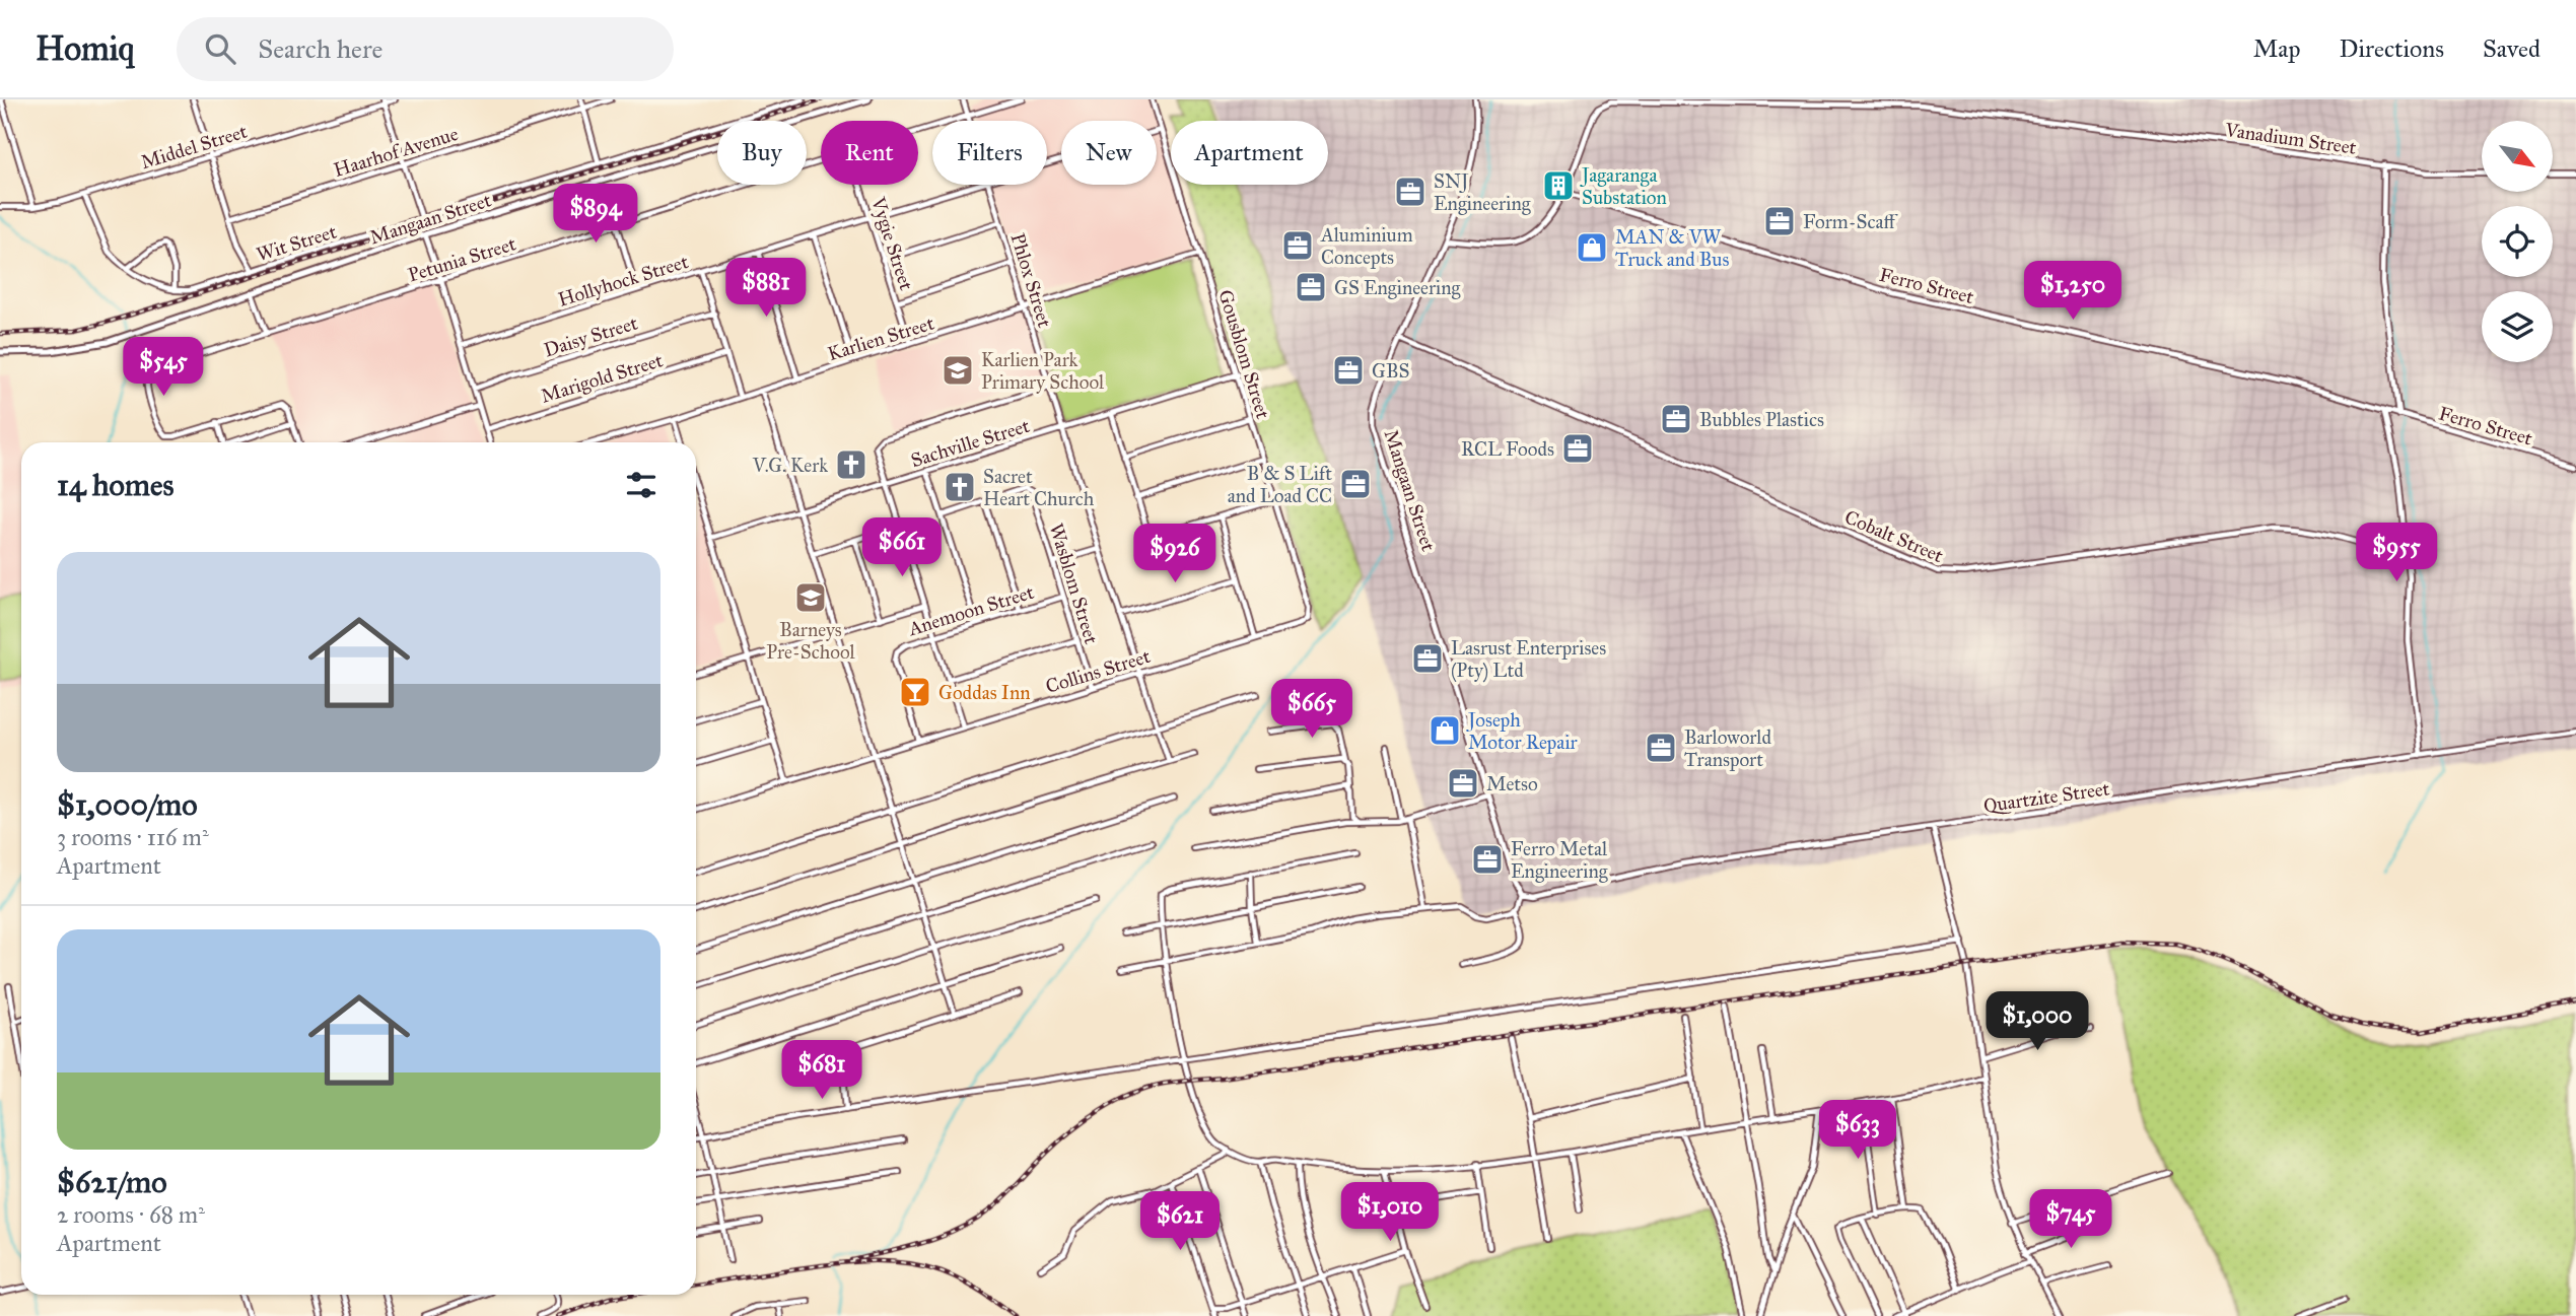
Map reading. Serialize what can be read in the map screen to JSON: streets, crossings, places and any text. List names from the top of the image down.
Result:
{
  "streets": {
    "street": [
      "Vanadium Street",
      "Middel Street",
      "Haarhof Avenue",
      "Mangaan Street",
      "Wit Street",
      "Vygie Street",
      "Petunia Street",
      "Hollyhock Street",
      "Phlox Street",
      "Ferro Street",
      "Daisy Street",
      "Karlien Street",
      "Gousblom Street",
      "Marigold Street",
      "Sachville Street",
      "Cobalt Street",
      "Wasblom Street",
      "Anemoon Street",
      "Collins Street",
      "Quartzite Street"
    ]
  },
  "crossings": [
    ["Vanadium Street", "Mangaan Street"],
    ["Vanadium Street", "Ferro Street"],
    ["Mangaan Street", "Cobalt Street"],
    ["Mangaan Street", "Quartzite Street"],
    ["Vygie Street", "Hollyhock Street"],
    ["Vygie Street", "Karlien Street"],
    ["Petunia Street", "Phlox Street"],
    ["Hollyhock Street", "Gousblom Street"],
    ["Phlox Street", "Karlien Street"],
    ["Phlox Street", "Sachville Street"],
    ["Phlox Street", "Collins Street"],
    ["Karlien Street", "Gousblom Street"],
    ["Gousblom Street", "Sachville Street"],
    ["Gousblom Street", "Collins Street"],
    ["Wasblom Street", "Anemoon Street"],
    ["Wasblom Street", "Collins Street"],
    ["Anemoon Street", "Collins Street"]
  ],
  "places": {
    "building": ["Jagaranga Substation"],
    "office": [
      "SNJ Engineering",
      "Form-Scaff",
      "Aluminium Concepts",
      "GS Engineering",
      "GBS",
      "Bubbles Plastics",
      "RCL Foods",
      "B & S Lift and Load CC",
      "Lasrust Enterprises (Pty) Ltd",
      "Barloworld Transport",
      "Metso",
      "Ferro Metal Engineering"
    ],
    "shop": ["MAN & VW Truck and Bus", "Joseph Motor Repair"],
    "school or university": ["Karlien Park Primary School", "Barneys Pre-School"],
    "church": ["V.G. Kerk", "Sacret Heart Church"],
    "bar": ["Goddas Inn"]
  },
  "north": "bottom right",
  "page": {
    "header": "Homiq",
    "search": "Search here",
    "nav": ["Map", "Directions", "Saved"],
    "chip": [
      "Buy",
      "Rent",
      "Filters",
      "New",
      "Apartment"
    ],
    "price": [
      "$894",
      "$881",
      "$1,250",
      "$545",
      "$661",
      "$955",
      "$926",
      "$665",
      "$1,000",
      "$681",
      "$633",
      "$1,010",
      "$745",
      "$621"
    ],
    "heading": "14 homes",
    "list": [
      {
        "name": "$1,000/mo",
        "note": "3 rooms · 116 m² · Apartment"
      },
      {
        "name": "$621/mo",
        "note": "2 rooms · 68 m² · Apartment"
      }
    ]
  }
}
